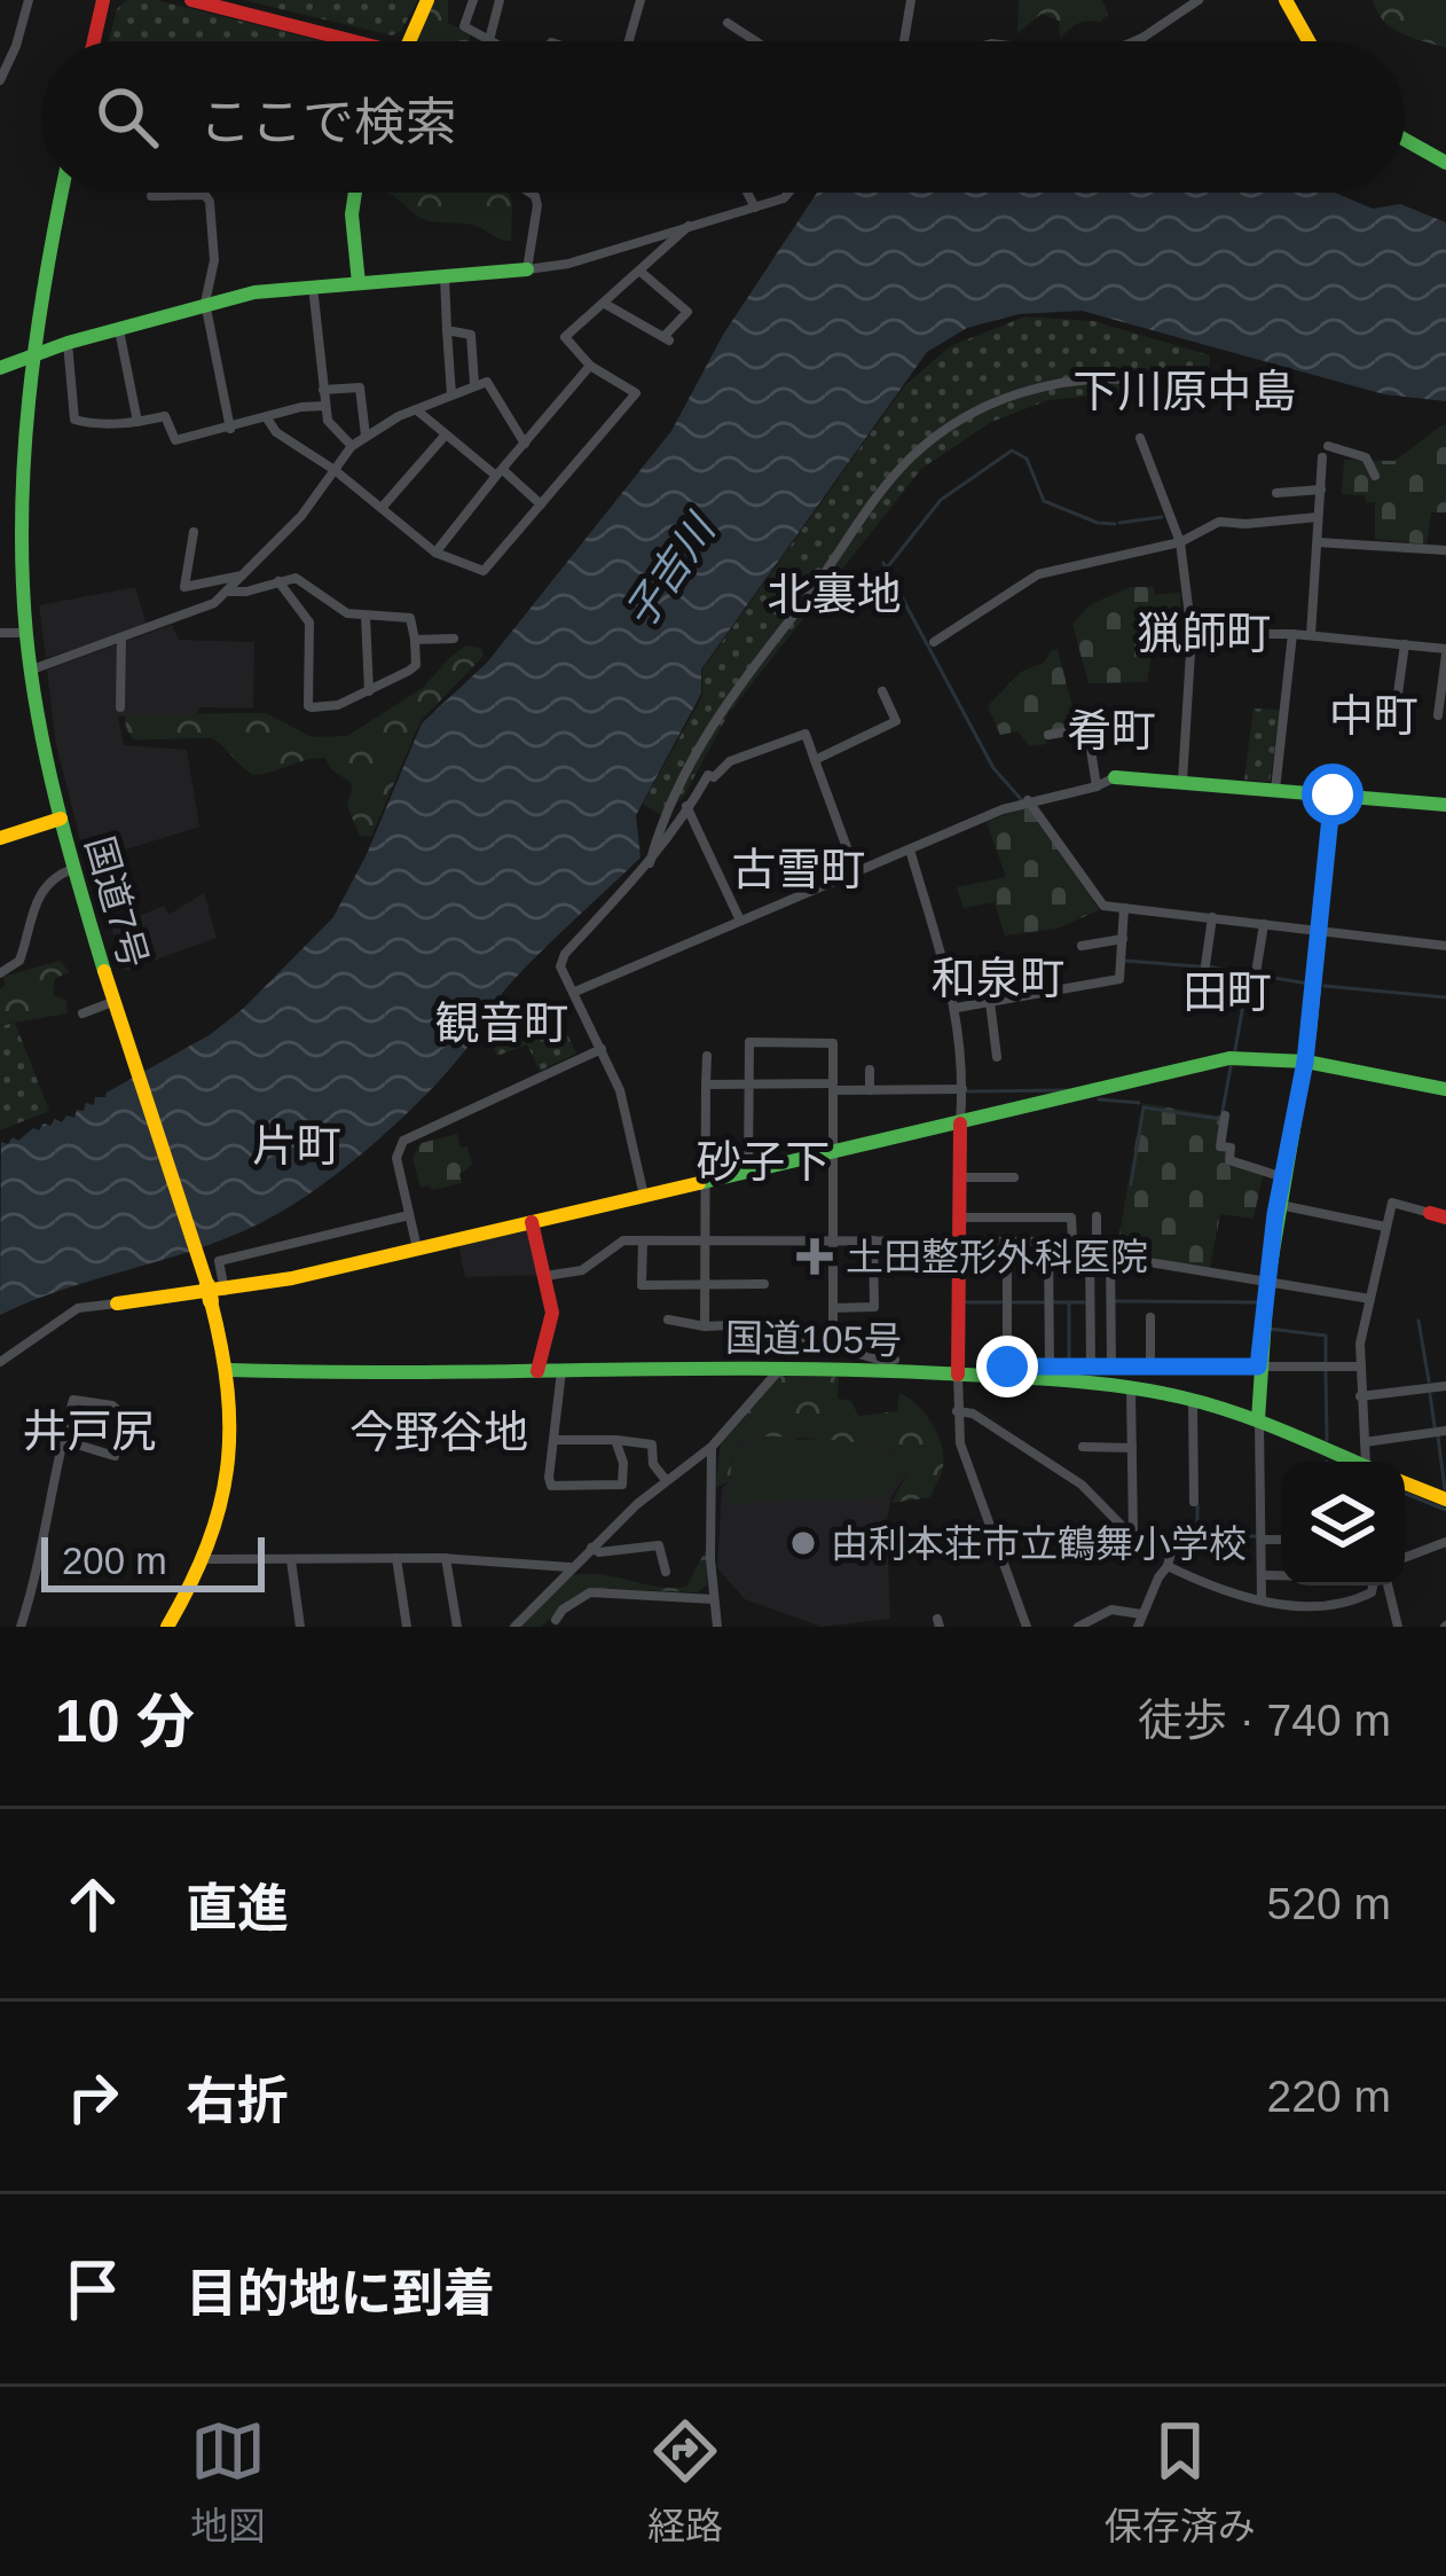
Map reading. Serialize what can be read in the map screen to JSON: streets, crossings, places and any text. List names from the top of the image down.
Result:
{
  "streets": {
    "main road": ["国道7号", "国道105号"]
  },
  "crossings": [
    ["国道7号", "国道105号"]
  ],
  "districts": [
    "下川原中島",
    "北裏地",
    "猟師町",
    "中町",
    "肴町",
    "古雪町",
    "和泉町",
    "田町",
    "観音町",
    "片町",
    "砂子下",
    "井戸尻",
    "今野谷地"
  ],
  "water": ["子吉川"],
  "places": {
    "health": ["土田整形外科医院"],
    "other": ["由利本荘市立鶴舞小学校"]
  },
  "scale_bar": "200 m",
  "page": {
    "search": "ここで検索",
    "scale": "200 m",
    "heading": ["10 分", "徒歩 · 740 m"],
    "list": [
      ["直進", "520 m"],
      ["右折", "220 m"],
      "目的地に到着"
    ],
    "nav": ["地図", "経路", "保存済み"]
  }
}
